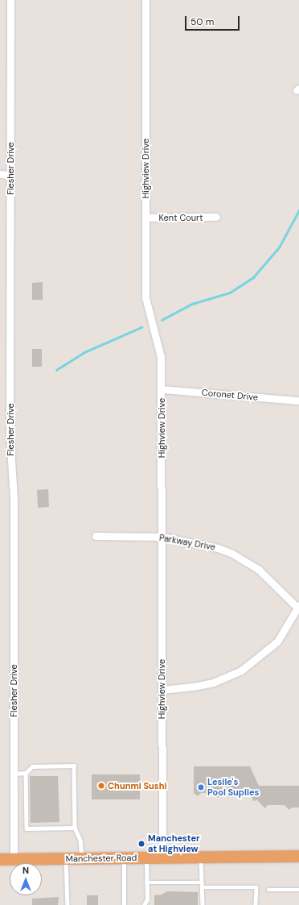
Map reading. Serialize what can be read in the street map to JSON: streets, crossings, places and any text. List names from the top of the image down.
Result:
{
  "streets": {
    "highway": ["Manchester Road"],
    "street": [
      "Flesher Drive",
      "Highview Drive",
      "Kent Court",
      "Coronet Drive",
      "Parkway Drive"
    ]
  },
  "crossings": [
    ["Flesher Drive", "Manchester Road"],
    ["Highview Drive", "Kent Court"],
    ["Highview Drive", "Coronet Drive"],
    ["Highview Drive", "Parkway Drive"],
    ["Highview Drive", "Manchester Road"]
  ],
  "places": ["Chunmi Sushi", "Lesile's Pool Suplies", "Manchester at Highview"],
  "scale_bar": "50 m",
  "north": "top"
}
